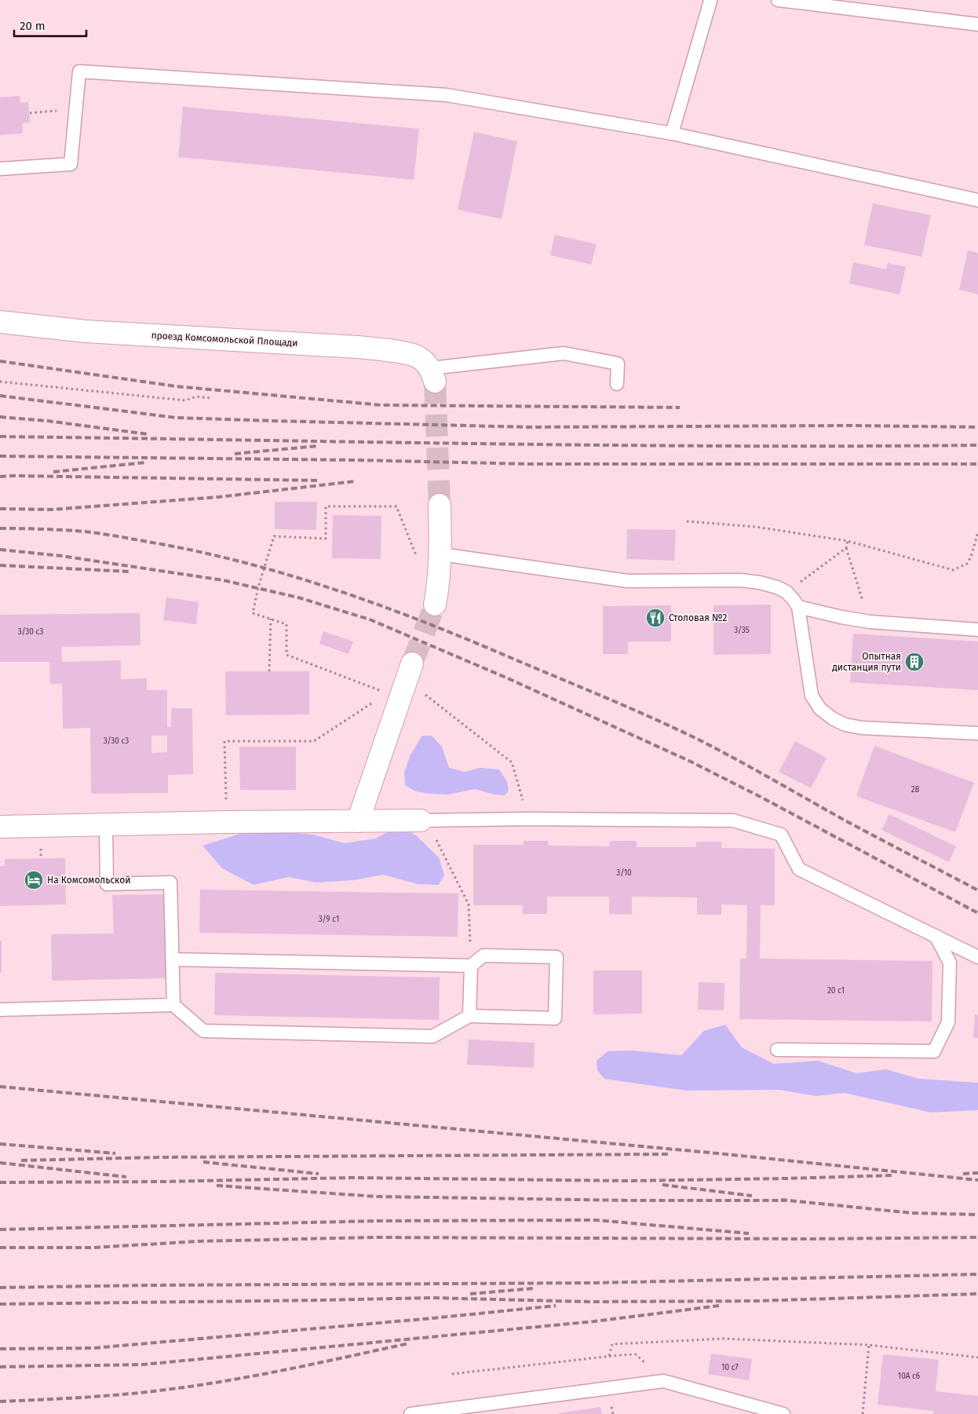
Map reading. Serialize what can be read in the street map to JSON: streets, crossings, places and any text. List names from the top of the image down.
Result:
{
  "streets": {
    "street": ["проезд Комсомольской Площади"]
  },
  "places": {
    "restaurant": ["Столовая №2"],
    "building": ["Опытная дистанция пути"],
    "hotel": ["На Комсомольской"]
  },
  "house_numbers": [
    "3/35",
    "3/30 с3",
    "3/30 с3",
    "28",
    "3/10",
    "3/9 с1",
    "20 с1",
    "10 с7",
    "10А с6"
  ],
  "scale_bar": "20 m"
}
